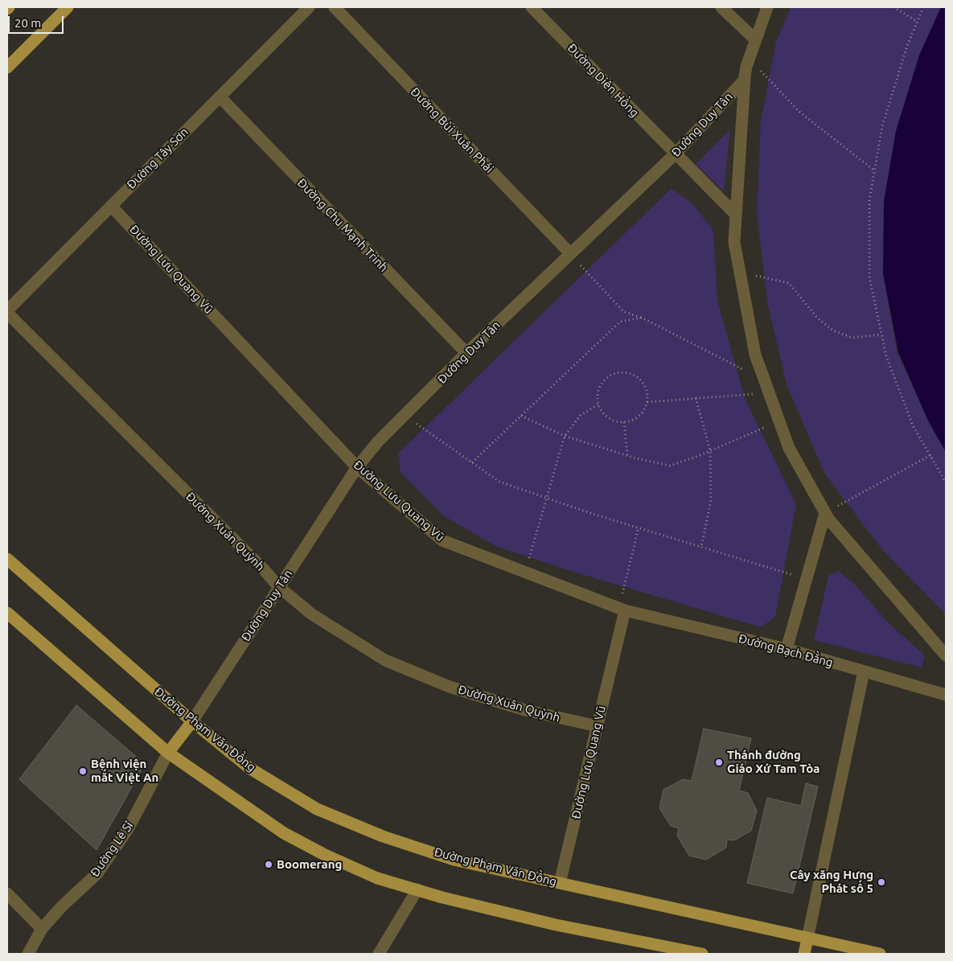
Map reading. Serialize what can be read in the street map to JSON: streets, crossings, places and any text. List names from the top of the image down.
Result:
{
  "streets": {
    "main road": ["Đường Phạm Văn Đồng"],
    "street": [
      "Đường Diên Hồng",
      "Đường Duy Tân",
      "Đường Bùi Xuân Phái",
      "Đường Tây Sơn",
      "Đường Chu Mạnh Trinh",
      "Đường Lưu Quang Vũ",
      "Đường Xuân Quỳnh",
      "Đường Bạch Đằng",
      "Đường Lê Sỉ"
    ]
  },
  "crossings": [
    ["Đường Diên Hồng", "Đường Duy Tân"],
    ["Đường Duy Tân", "Đường Bùi Xuân Phái"],
    ["Đường Duy Tân", "Đường Chu Mạnh Trinh"],
    ["Đường Duy Tân", "Đường Lưu Quang Vũ"],
    ["Đường Duy Tân", "Đường Xuân Quỳnh"],
    ["Đường Duy Tân", "Đường Phạm Văn Đồng"],
    ["Đường Tây Sơn", "Đường Chu Mạnh Trinh"],
    ["Đường Tây Sơn", "Đường Lưu Quang Vũ"],
    ["Đường Tây Sơn", "Đường Xuân Quỳnh"],
    ["Đường Lưu Quang Vũ", "Đường Xuân Quỳnh"],
    ["Đường Lưu Quang Vũ", "Đường Bạch Đằng"],
    ["Đường Lưu Quang Vũ", "Đường Phạm Văn Đồng"]
  ],
  "places": [
    "Thánh đường Giáo Xứ Tam Tòa",
    "Bệnh viện mắt Việt An",
    "Boomerang",
    "Cây xăng Hưng Phát số 5"
  ],
  "scale_bar": "20 m"
}
